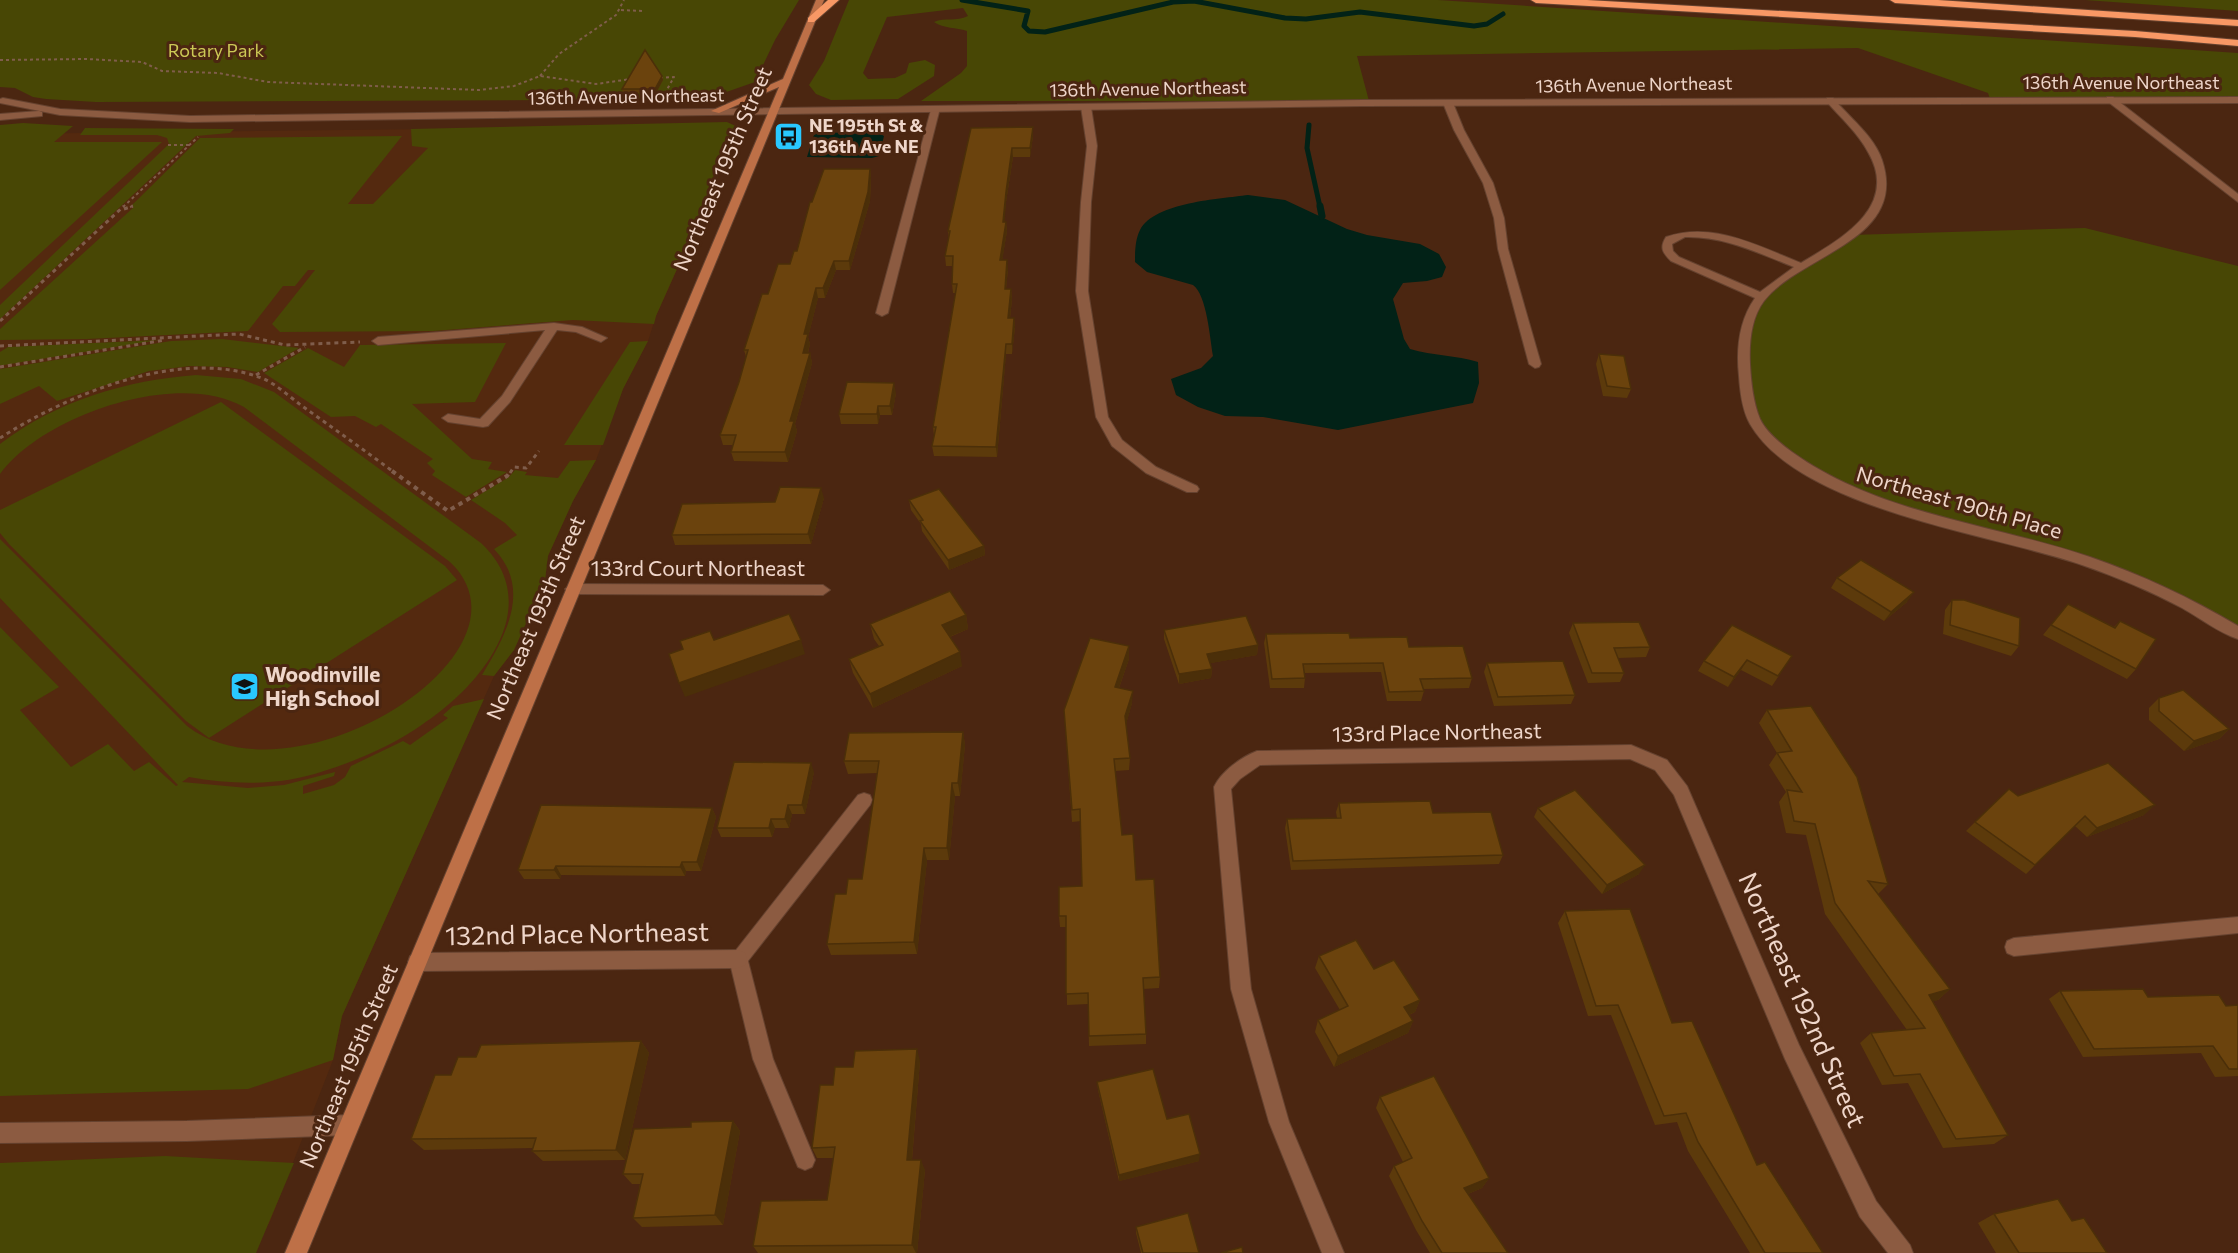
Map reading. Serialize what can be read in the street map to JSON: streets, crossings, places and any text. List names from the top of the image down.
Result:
{
  "streets": {
    "main road": ["Northeast 195th Street"],
    "street": [
      "136th Avenue Northeast",
      "Northeast 190th Place",
      "133rd Court Northeast",
      "133rd Place Northeast",
      "132nd Place Northeast",
      "Northeast 192nd Street"
    ]
  },
  "crossings": [
    ["136th Avenue Northeast", "Northeast 195th Street"],
    ["136th Avenue Northeast", "Northeast 190th Place"],
    ["Northeast 195th Street", "133rd Court Northeast"],
    ["Northeast 195th Street", "132nd Place Northeast"],
    ["133rd Place Northeast", "Northeast 192nd Street"]
  ],
  "parks": ["Rotary Park"],
  "places": {
    "bus stop": ["NE 195th St & 136th Ave NE"],
    "school or university": ["Woodinville High School"]
  }
}
